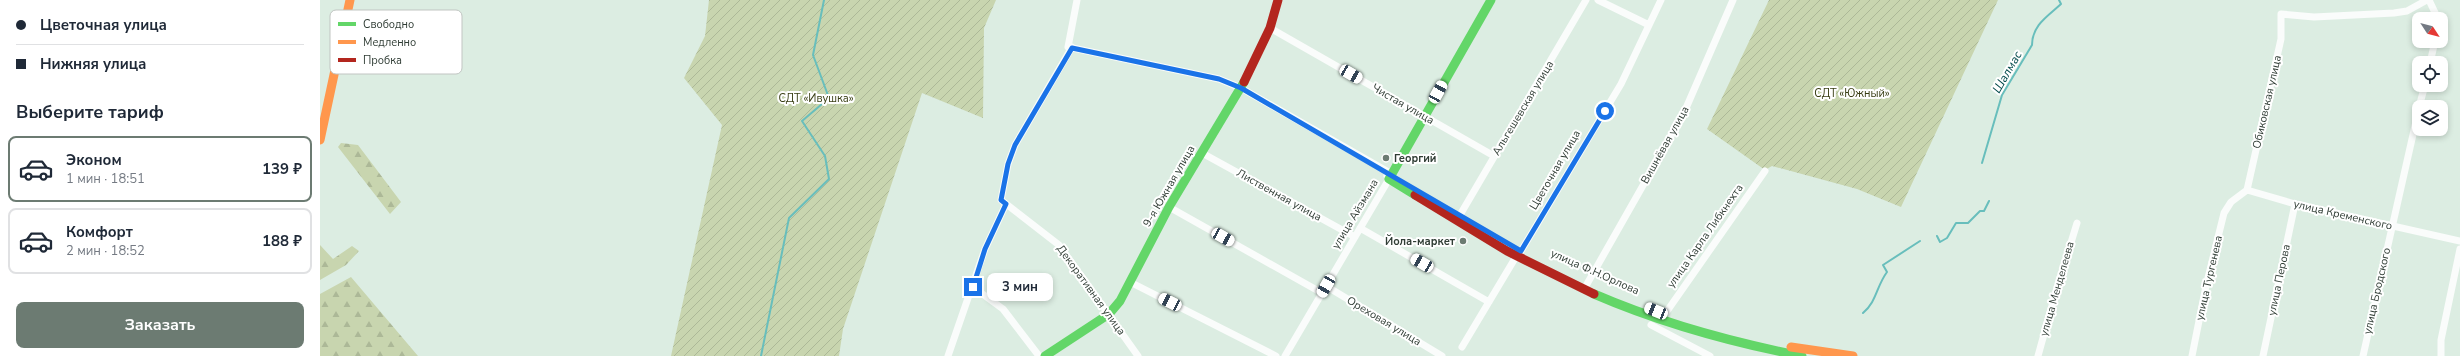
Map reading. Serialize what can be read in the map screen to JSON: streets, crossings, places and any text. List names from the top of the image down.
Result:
{
  "streets": {
    "street": [
      "Обиковская улица",
      "Чистая улица",
      "Альгешевская улица",
      "Вишнёвая улица",
      "Цветочная улица",
      "9-я Южная улица",
      "Лиственная улица",
      "улица Айзмана",
      "улица Кременского",
      "улица Карла Либкнехта",
      "улица Ф.Н.Орлова",
      "улица Тургенева",
      "улица Перова",
      "улица Менделеева",
      "Декоративная улица",
      "улица Бродского",
      "Ореховая улица"
    ]
  },
  "crossings": [
    ["Обиковская улица", "улица Кременского"],
    ["Обиковская улица", "улица Тургенева"],
    ["Чистая улица", "Альгешевская улица"],
    ["Чистая улица", "9-я Южная улица"],
    ["Чистая улица", "улица Айзмана"],
    ["Альгешевская улица", "улица Ф.Н.Орлова"],
    ["Вишнёвая улица", "улица Ф.Н.Орлова"],
    ["Цветочная улица", "улица Ф.Н.Орлова"],
    ["9-я Южная улица", "Лиственная улица"],
    ["9-я Южная улица", "Декоративная улица"],
    ["Лиственная улица", "улица Айзмана"],
    ["улица Айзмана", "улица Ф.Н.Орлова"],
    ["улица Айзмана", "Ореховая улица"],
    ["улица Кременского", "улица Тургенева"],
    ["улица Кременского", "улица Перова"],
    ["улица Кременского", "улица Бродского"],
    ["улица Карла Либкнехта", "улица Ф.Н.Орлова"]
  ],
  "water": ["Шалмас"],
  "parks": ["СДТ «Южный»", "СДТ «Ивушка»"],
  "places": ["Георгий", "Йола-маркет"],
  "legend": ["Свободно", "Медленно", "Пробка"],
  "north": "bottom right",
  "page": {
    "banner": ["Цветочная улица", "Нижняя улица"],
    "heading": "Выберите тариф",
    "list": [
      {
        "name": "Эконом",
        "note": "1 мин · 18:51",
        "value": "139 ₽"
      },
      {
        "name": "Комфорт",
        "note": "2 мин · 18:52",
        "value": "188 ₽"
      }
    ],
    "bubble": "3 мин",
    "buttons": "Заказать"
  }
}
